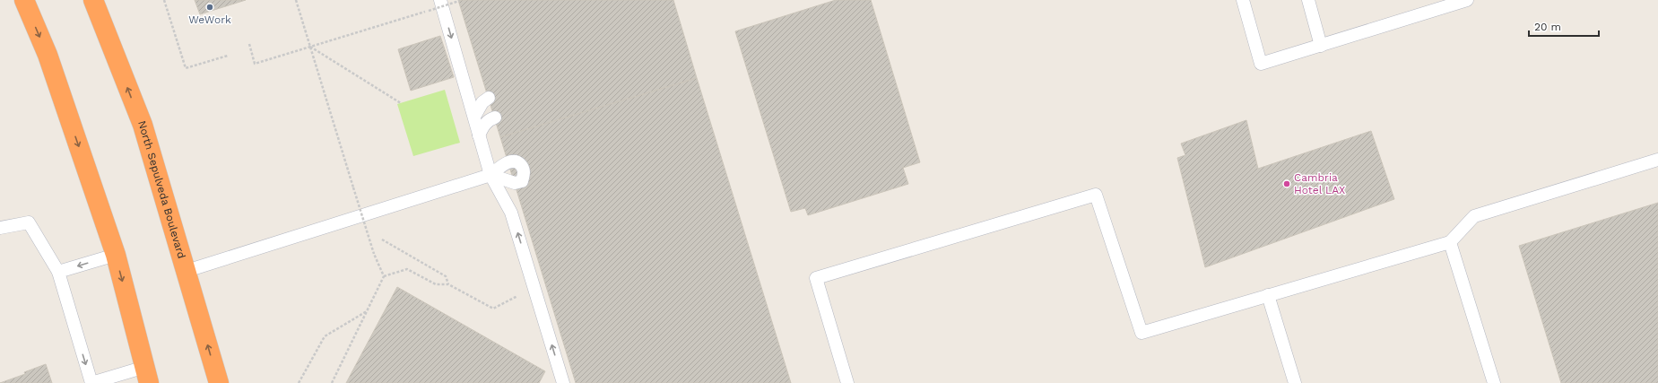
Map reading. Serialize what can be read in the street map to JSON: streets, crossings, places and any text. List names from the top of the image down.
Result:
{
  "streets": {
    "highway": ["North Sepulveda Boulevard"]
  },
  "places": ["WeWork", "Cambria Hotel LAX"],
  "scale_bar": "20 m"
}
